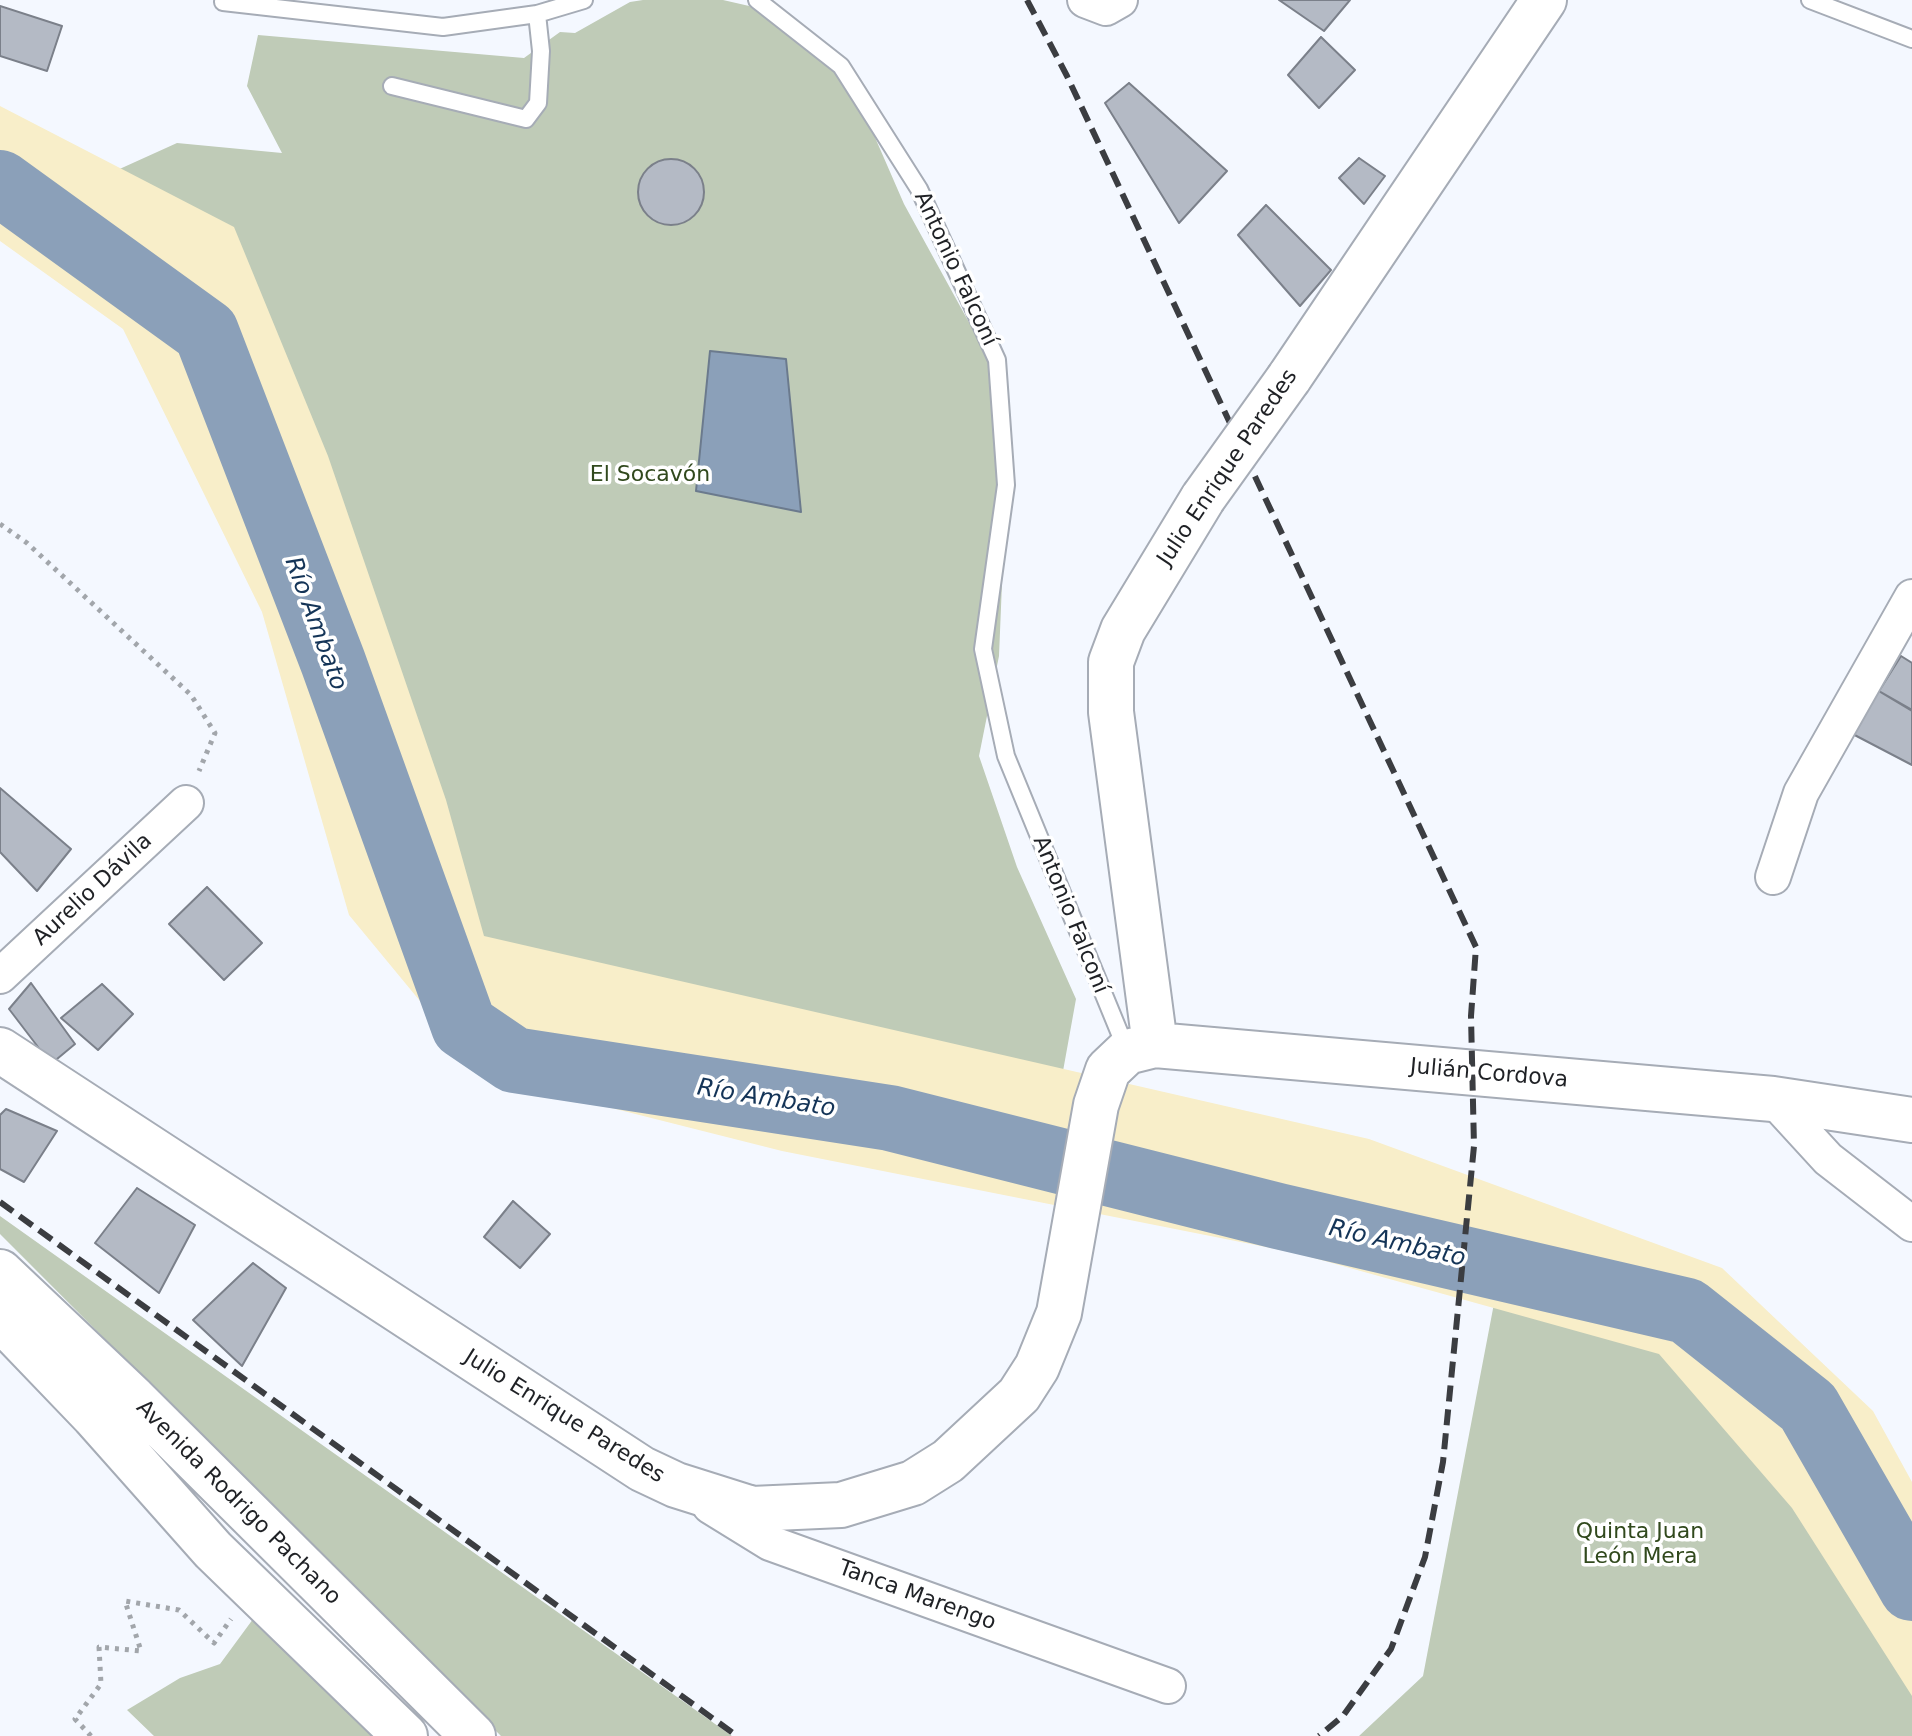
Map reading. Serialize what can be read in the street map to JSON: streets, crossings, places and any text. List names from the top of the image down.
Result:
{
  "streets": {
    "main road": ["Julio Enrique Paredes", "Julián Cordova", "Avenida Rodrigo Pachano"],
    "street": ["Aurelio Dávila", "Tanca Marengo"],
    "lane": ["Antonio Falconí"]
  },
  "crossings": [
    ["Antonio Falconí", "Julio Enrique Paredes"],
    ["Antonio Falconí", "Julián Cordova"],
    ["Julio Enrique Paredes", "Julián Cordova"],
    ["Julio Enrique Paredes", "Tanca Marengo"]
  ],
  "water": ["Río Ambato"],
  "parks": ["El Socavón", "Quinta Juan León Mera"]
}
